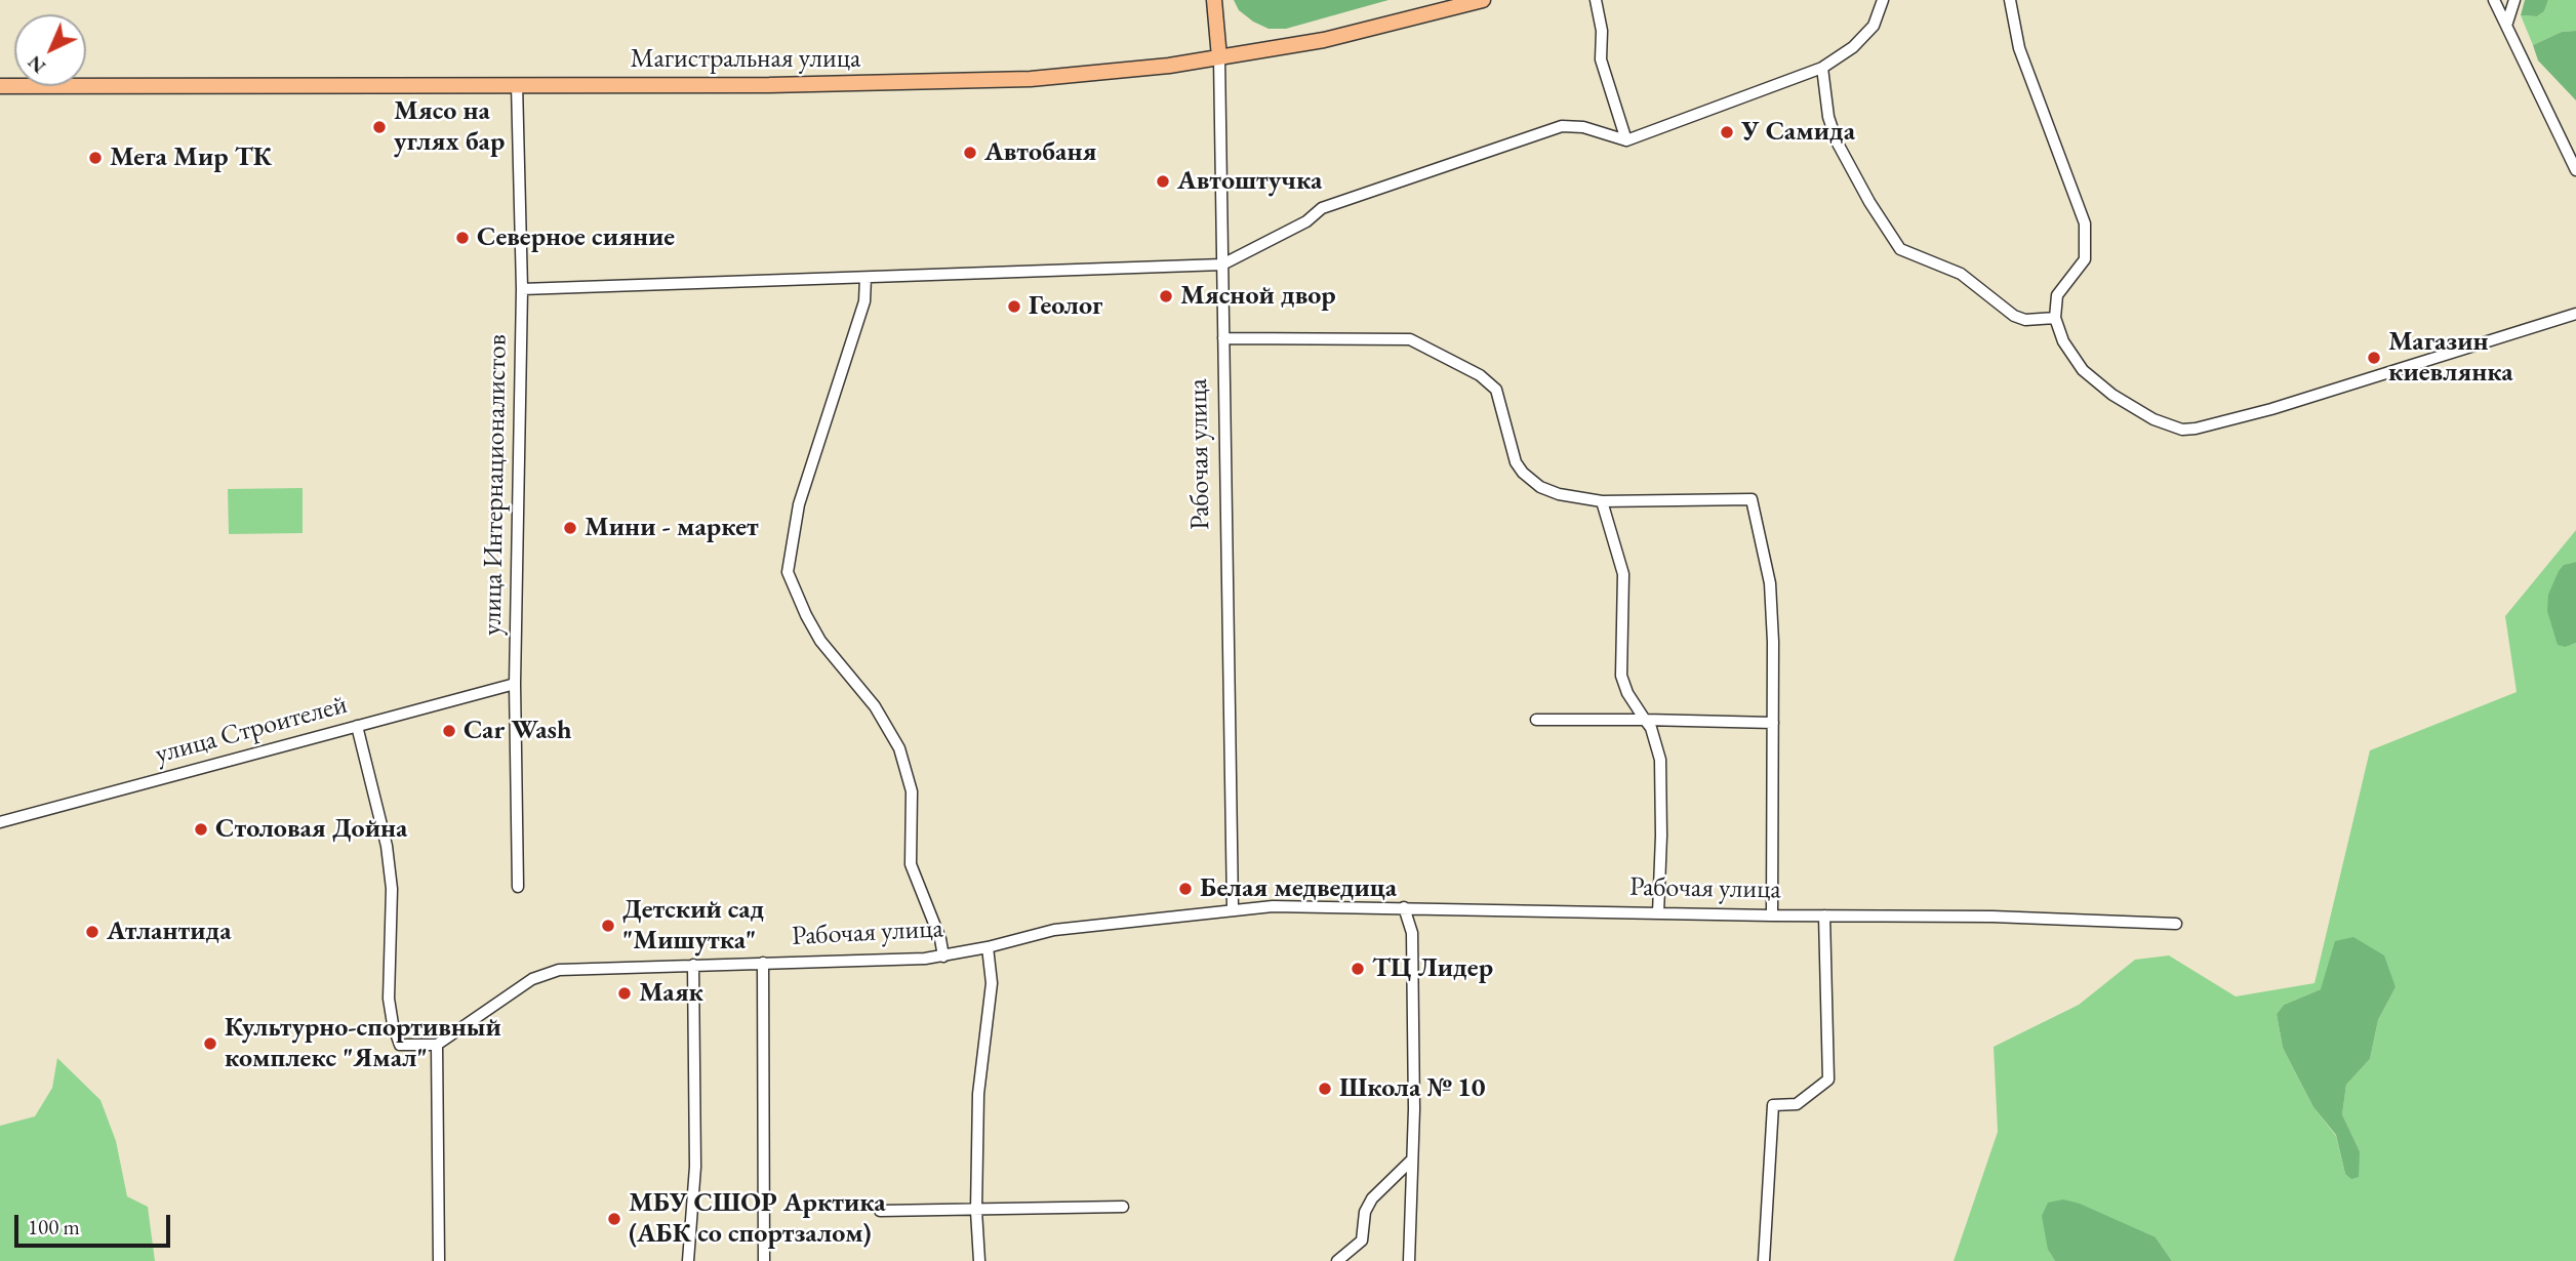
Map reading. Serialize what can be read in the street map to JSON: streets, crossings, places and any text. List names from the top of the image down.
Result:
{
  "streets": {
    "main road": ["Магистральная улица", "Рабочая улица"],
    "street": ["улица Интернационалистов", "улица Строителей"]
  },
  "crossings": [
    ["Магистральная улица", "Рабочая улица"],
    ["Магистральная улица", "улица Интернационалистов"],
    ["улица Интернационалистов", "улица Строителей"]
  ],
  "places": [
    "Мясо на углях бар",
    "У Самида",
    "Автобаня",
    "Мега Мир ТК",
    "Автоштучка",
    "Северное сияние",
    "Мясной двор",
    "Геолог",
    "Магазин киевлянка",
    "Мини - маркет",
    "Car Wash",
    "Столовая Дойна",
    "Белая медведица",
    "Детский сад \"Мишутка\"",
    "Атлантида",
    "ТЦ Лидер",
    "Маяк",
    "Культурно-спортивный комплекс \"Ямал\"",
    "Школа № 10",
    "МБУ СШОР Арктика (АБК со спортзалом)"
  ],
  "scale_bar": "100 m",
  "north": "bottom left"
}
